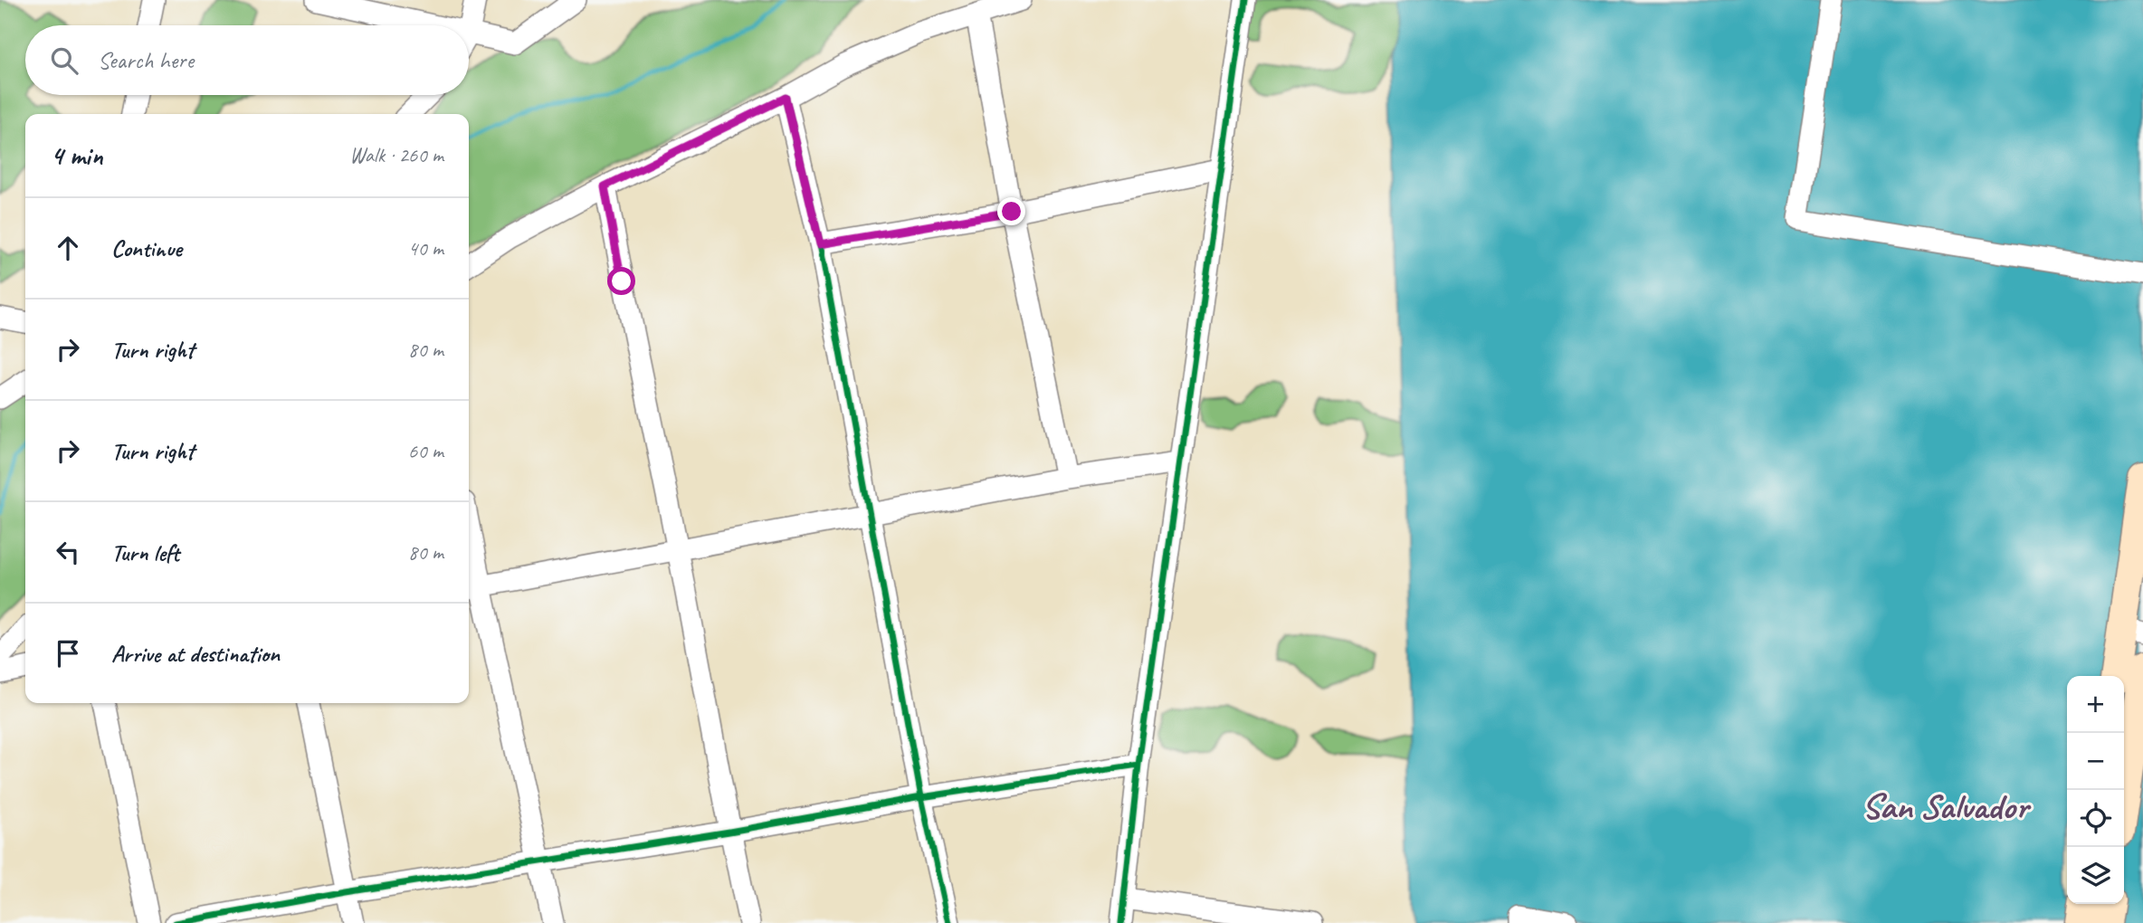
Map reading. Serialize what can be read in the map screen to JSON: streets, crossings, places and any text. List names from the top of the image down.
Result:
{
  "districts": ["San Salvador"],
  "page": {
    "search": "Search here",
    "heading": ["4 min", "Walk · 260 m"],
    "list": [
      ["Continue", "40 m"],
      ["Turn right", "80 m"],
      ["Turn right", "60 m"],
      ["Turn left", "80 m"],
      "Arrive at destination"
    ],
    "map_buttons": ["+", "−"]
  }
}
